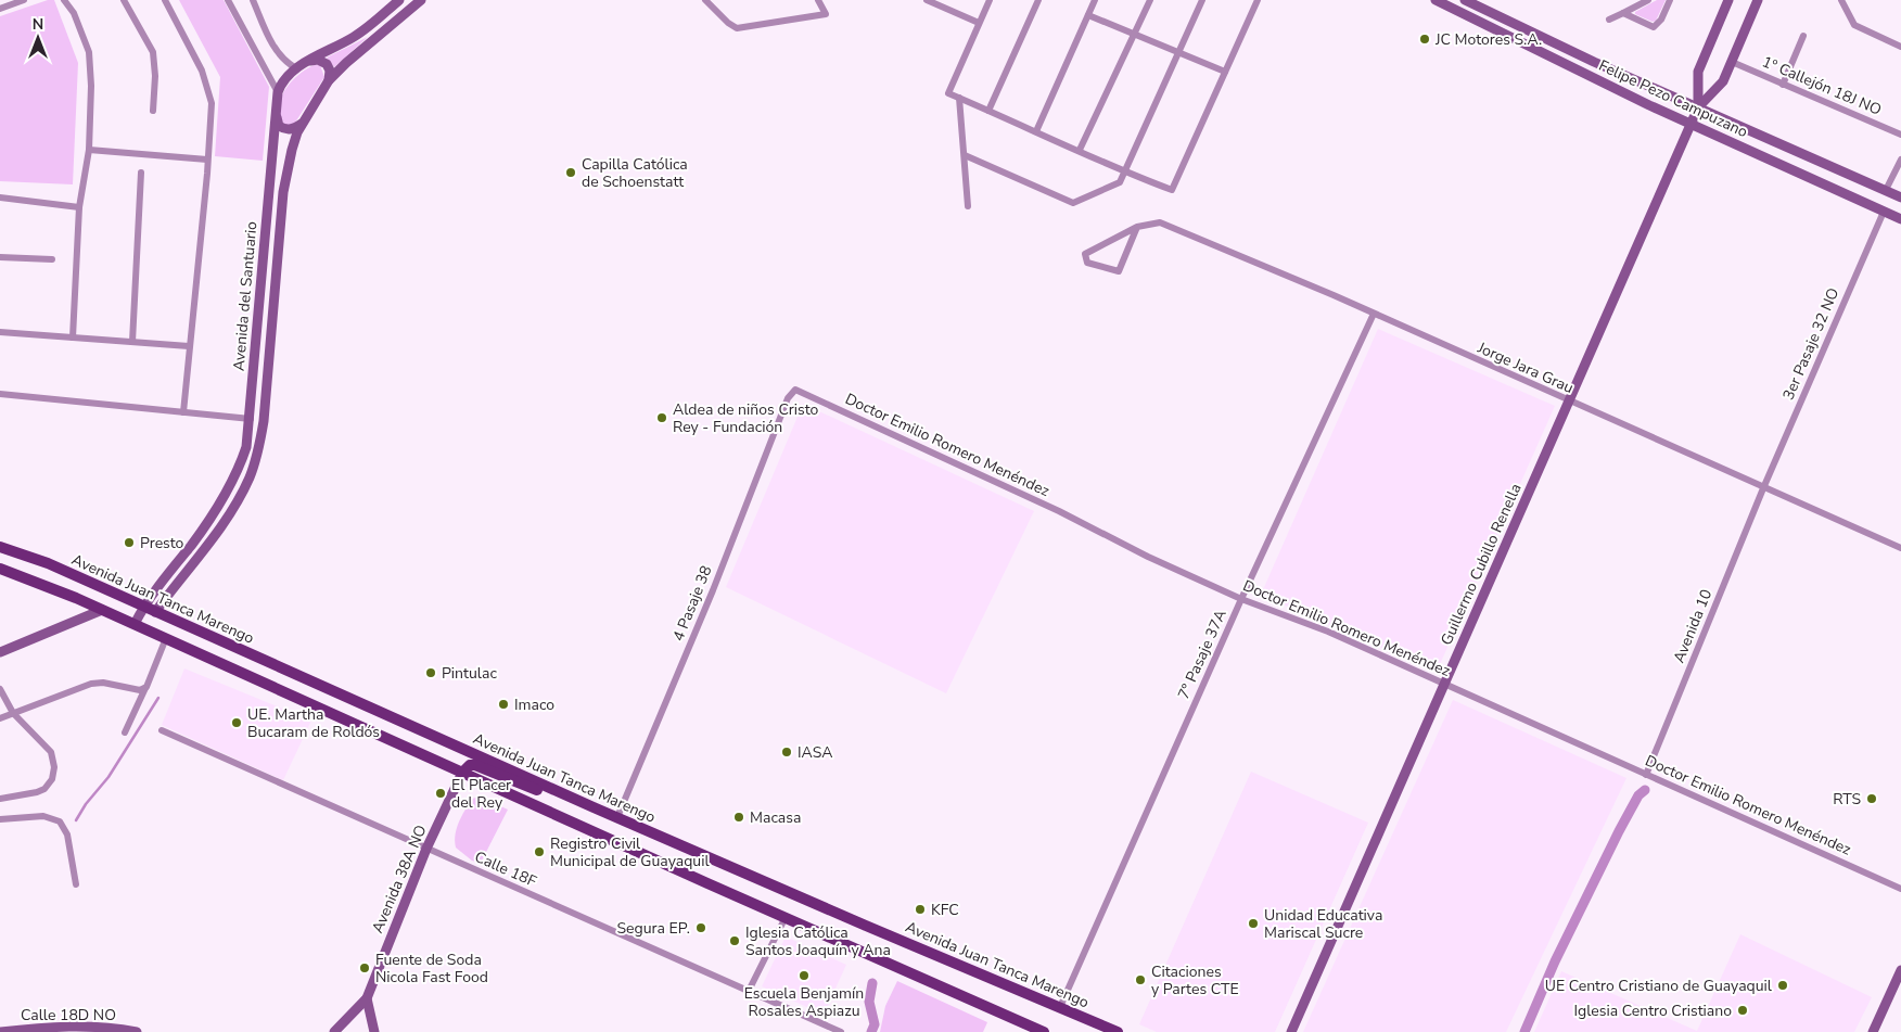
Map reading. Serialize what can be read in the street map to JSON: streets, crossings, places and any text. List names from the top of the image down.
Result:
{
  "streets": {
    "main road": ["Avenida Juan Tanca Marengo"],
    "street": [
      "1º Callejón 18J NO",
      "Felipe Pezo Campuzano",
      "Avenida del Santuario",
      "3er Pasaje 32 NO",
      "Jorge Jara Grau",
      "Doctor Emilio Romero Menéndez",
      "Guillermo Cubillo Renella",
      "4 Pasaje 38",
      "Avenida 10",
      "7° Pasaje 37A",
      "Calle 18F",
      "Avenida 38A NO",
      "Calle 18D NO"
    ]
  },
  "crossings": [
    ["1º Callejón 18J NO", "Guillermo Cubillo Renella"],
    ["Felipe Pezo Campuzano", "3er Pasaje 32 NO"],
    ["Felipe Pezo Campuzano", "Guillermo Cubillo Renella"],
    ["Avenida del Santuario", "Avenida Juan Tanca Marengo"],
    ["3er Pasaje 32 NO", "Jorge Jara Grau"],
    ["3er Pasaje 32 NO", "Avenida 10"],
    ["Jorge Jara Grau", "Guillermo Cubillo Renella"],
    ["Jorge Jara Grau", "Avenida 10"],
    ["Jorge Jara Grau", "7° Pasaje 37A"],
    ["Doctor Emilio Romero Menéndez", "Guillermo Cubillo Renella"],
    ["Doctor Emilio Romero Menéndez", "4 Pasaje 38"],
    ["Doctor Emilio Romero Menéndez", "Avenida 10"],
    ["Doctor Emilio Romero Menéndez", "7° Pasaje 37A"],
    ["Avenida Juan Tanca Marengo", "4 Pasaje 38"],
    ["Avenida Juan Tanca Marengo", "7° Pasaje 37A"],
    ["Calle 18F", "Avenida 38A NO"]
  ],
  "places": [
    "JC Motores S.A.",
    "Capilla Católica de Schoenstatt",
    "Aldea de niños Cristo Rey - Fundación",
    "Presto",
    "Pintulac",
    "Imaco",
    "UE. Martha Bucaram de Roldós",
    "IASA",
    "El Placer del Rey",
    "RTS",
    "Macasa",
    "Registro Civil Municipal de Guayaquil",
    "KFC",
    "Unidad Educativa Mariscal Sucre",
    "Segura EP.",
    "Iglesia Católica Santos Joaquín y Ana",
    "Fuente de Soda Nicola Fast Food",
    "Escuela Benjamín Rosales Aspiazu",
    "Citaciones y Partes CTE",
    "UE Centro Cristiano de Guayaquil",
    "Iglesia Centro Cristiano"
  ],
  "north": "top"
}
